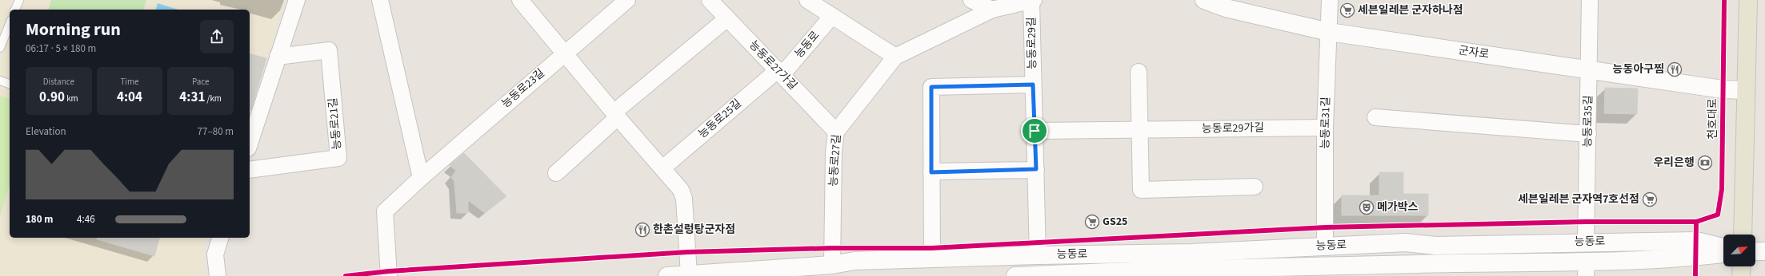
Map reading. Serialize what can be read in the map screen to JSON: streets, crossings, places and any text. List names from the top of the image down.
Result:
{
  "streets": {
    "main road": ["능동로", "군자로"],
    "street": [
      "능동로29길",
      "능동로27가길",
      "능동로23길",
      "능동로25길",
      "능동로35길",
      "능동로31길",
      "능동로21길",
      "능동로29가길",
      "능동로27길"
    ],
    "cycle path": ["천호대로"]
  },
  "crossings": [
    ["능동로29길", "능동로"],
    ["능동로29길", "능동로29가길"],
    ["능동로29길", "능동로27길"],
    ["능동로", "능동로27가길"],
    ["능동로", "능동로25길"],
    ["능동로", "능동로35길"],
    ["능동로", "능동로31길"],
    ["능동로", "능동로27길"],
    ["군자로", "능동로35길"],
    ["군자로", "능동로31길"],
    ["능동로27가길", "능동로25길"],
    ["능동로27가길", "능동로27길"],
    ["능동로31길", "능동로29가길"]
  ],
  "places": {
    "supermarket": ["세븐일레븐 군자하나점", "세븐일레븐 군자역7호선점", "GS25"],
    "restaurant": ["능동아구찜", "한촌설렁탕군자점"],
    "bank": ["우리은행"],
    "theatre": ["메가박스"]
  },
  "north": "top right",
  "page": {
    "heading": ["Morning run", "06:17 · 5 × 180 m"],
    "stats": [
      ["Distance", "0.90 km"],
      ["Time", "4:04"],
      ["Pace", "4:31 /km"]
    ],
    "chart": ["Elevation", "77–80 m"],
    "list": [
      {
        "name": "180 m",
        "note": "4:46"
      }
    ]
  }
}
